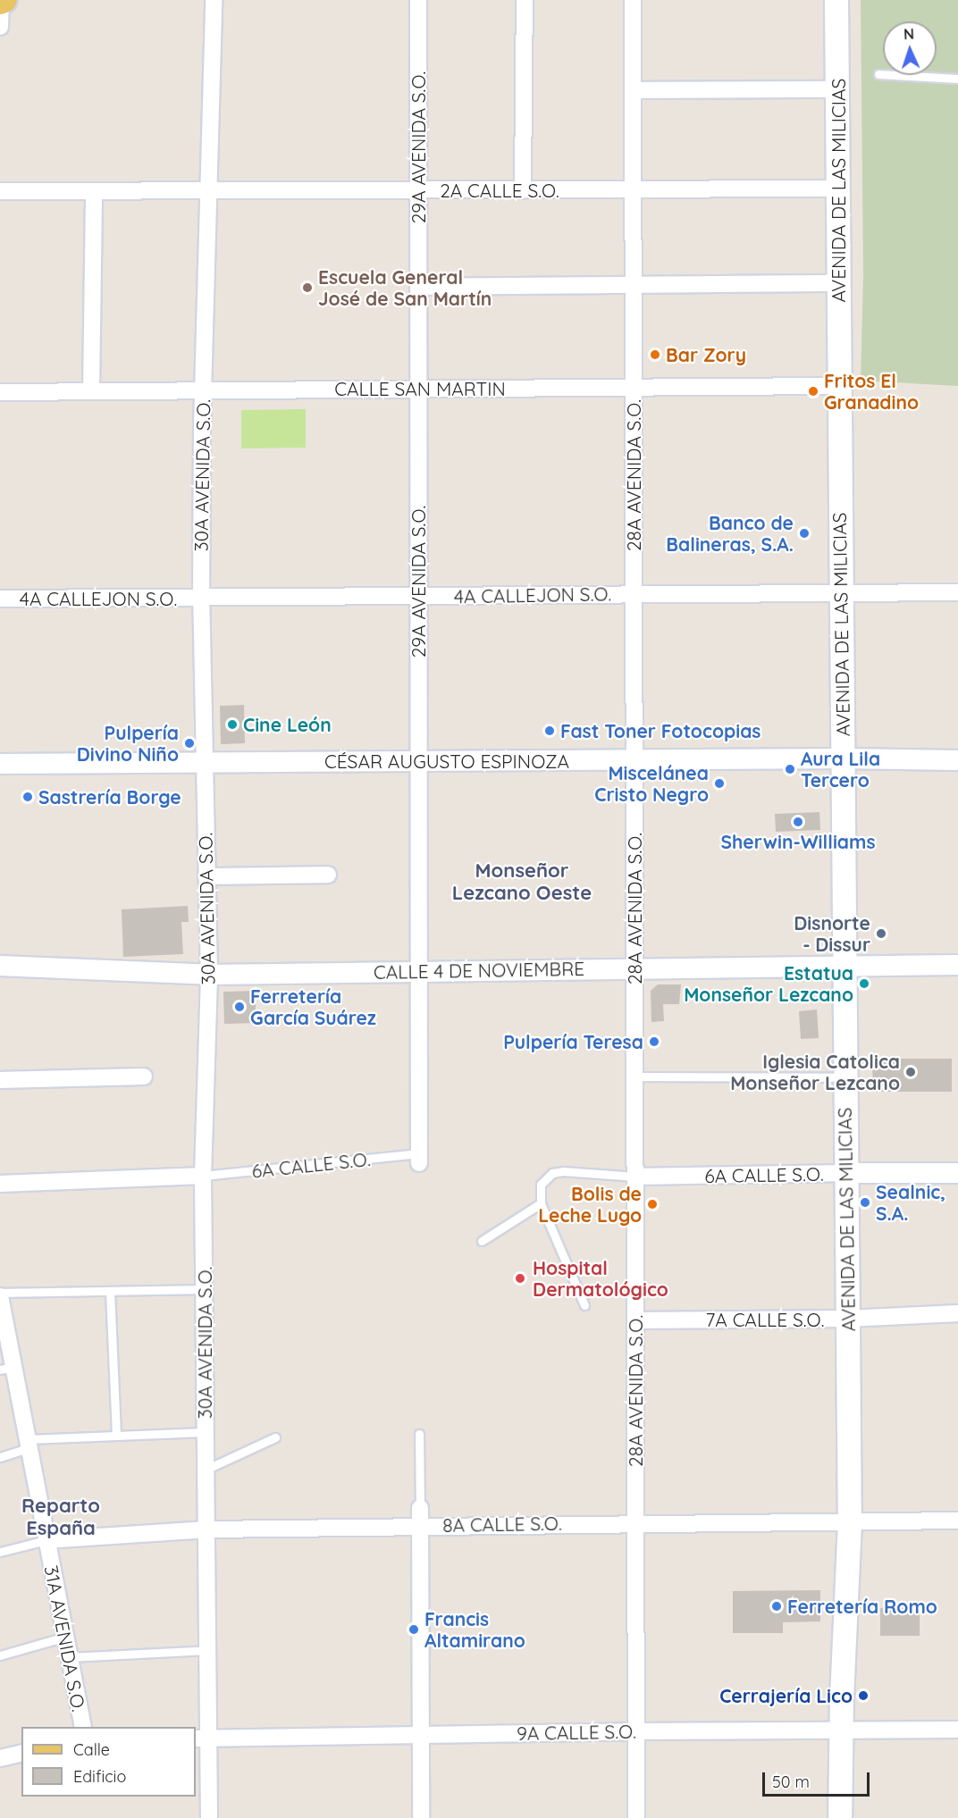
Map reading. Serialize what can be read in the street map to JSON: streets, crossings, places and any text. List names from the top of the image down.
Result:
{
  "streets": {
    "main road": ["AVENIDA DE LAS MILICIAS"],
    "street": [
      "29A AVENIDA S.O.",
      "2A CALLE S.O.",
      "CALLE SAN MARTIN",
      "30A AVENIDA S.O.",
      "28A AVENIDA S.O.",
      "4A CALLEJON S.O.",
      "CÉSAR AUGUSTO ESPINOZA",
      "CALLE 4 DE NOVIEMBRE",
      "6A CALLE S.O.",
      "7A CALLE S.O.",
      "8A CALLE S.O.",
      "31A AVENIDA S.O.",
      "9A CALLE S.O."
    ]
  },
  "crossings": [
    ["29A AVENIDA S.O.", "2A CALLE S.O."],
    ["29A AVENIDA S.O.", "CALLE SAN MARTIN"],
    ["29A AVENIDA S.O.", "4A CALLEJON S.O."],
    ["29A AVENIDA S.O.", "CÉSAR AUGUSTO ESPINOZA"],
    ["29A AVENIDA S.O.", "CALLE 4 DE NOVIEMBRE"],
    ["29A AVENIDA S.O.", "6A CALLE S.O."],
    ["2A CALLE S.O.", "AVENIDA DE LAS MILICIAS"],
    ["2A CALLE S.O.", "30A AVENIDA S.O."],
    ["2A CALLE S.O.", "28A AVENIDA S.O."],
    ["AVENIDA DE LAS MILICIAS", "CALLE SAN MARTIN"],
    ["AVENIDA DE LAS MILICIAS", "4A CALLEJON S.O."],
    ["AVENIDA DE LAS MILICIAS", "CÉSAR AUGUSTO ESPINOZA"],
    ["AVENIDA DE LAS MILICIAS", "CALLE 4 DE NOVIEMBRE"],
    ["AVENIDA DE LAS MILICIAS", "6A CALLE S.O."],
    ["AVENIDA DE LAS MILICIAS", "7A CALLE S.O."],
    ["AVENIDA DE LAS MILICIAS", "8A CALLE S.O."],
    ["AVENIDA DE LAS MILICIAS", "9A CALLE S.O."],
    ["CALLE SAN MARTIN", "30A AVENIDA S.O."],
    ["CALLE SAN MARTIN", "28A AVENIDA S.O."],
    ["30A AVENIDA S.O.", "4A CALLEJON S.O."],
    ["30A AVENIDA S.O.", "CÉSAR AUGUSTO ESPINOZA"],
    ["30A AVENIDA S.O.", "CALLE 4 DE NOVIEMBRE"],
    ["30A AVENIDA S.O.", "6A CALLE S.O."],
    ["30A AVENIDA S.O.", "8A CALLE S.O."],
    ["30A AVENIDA S.O.", "9A CALLE S.O."],
    ["28A AVENIDA S.O.", "4A CALLEJON S.O."],
    ["28A AVENIDA S.O.", "CÉSAR AUGUSTO ESPINOZA"],
    ["28A AVENIDA S.O.", "CALLE 4 DE NOVIEMBRE"],
    ["28A AVENIDA S.O.", "6A CALLE S.O."],
    ["28A AVENIDA S.O.", "7A CALLE S.O."],
    ["28A AVENIDA S.O.", "8A CALLE S.O."],
    ["28A AVENIDA S.O.", "9A CALLE S.O."],
    ["8A CALLE S.O.", "31A AVENIDA S.O."]
  ],
  "districts": ["Monseñor Lezcano Oeste", "Reparto España"],
  "places": [
    "Escuela General José de San Martín",
    "Bar Zory",
    "Fritos El Granadino",
    "Banco de Balineras, S.A.",
    "Cine León",
    "Fast Toner Fotocopias",
    "Pulpería Divino Niño",
    "Aura Lila Tercero",
    "Miscelánea Cristo Negro",
    "Sastrería Borge",
    "Sherwin-Williams",
    "Disnorte - Dissur",
    "Estatua Monseñor Lezcano",
    "Ferretería García Suárez",
    "Pulpería Teresa",
    "Iglesia Catolica Monseñor Lezcano",
    "Sealnic, S.A.",
    "Bolis de Leche Lugo",
    "Hospital Dermatológico",
    "Ferretería Romo",
    "Francis Altamirano",
    "Cerrajería Lico"
  ],
  "legend": ["Calle", "Edificio"],
  "scale_bar": "50 m",
  "north": "top"
}
